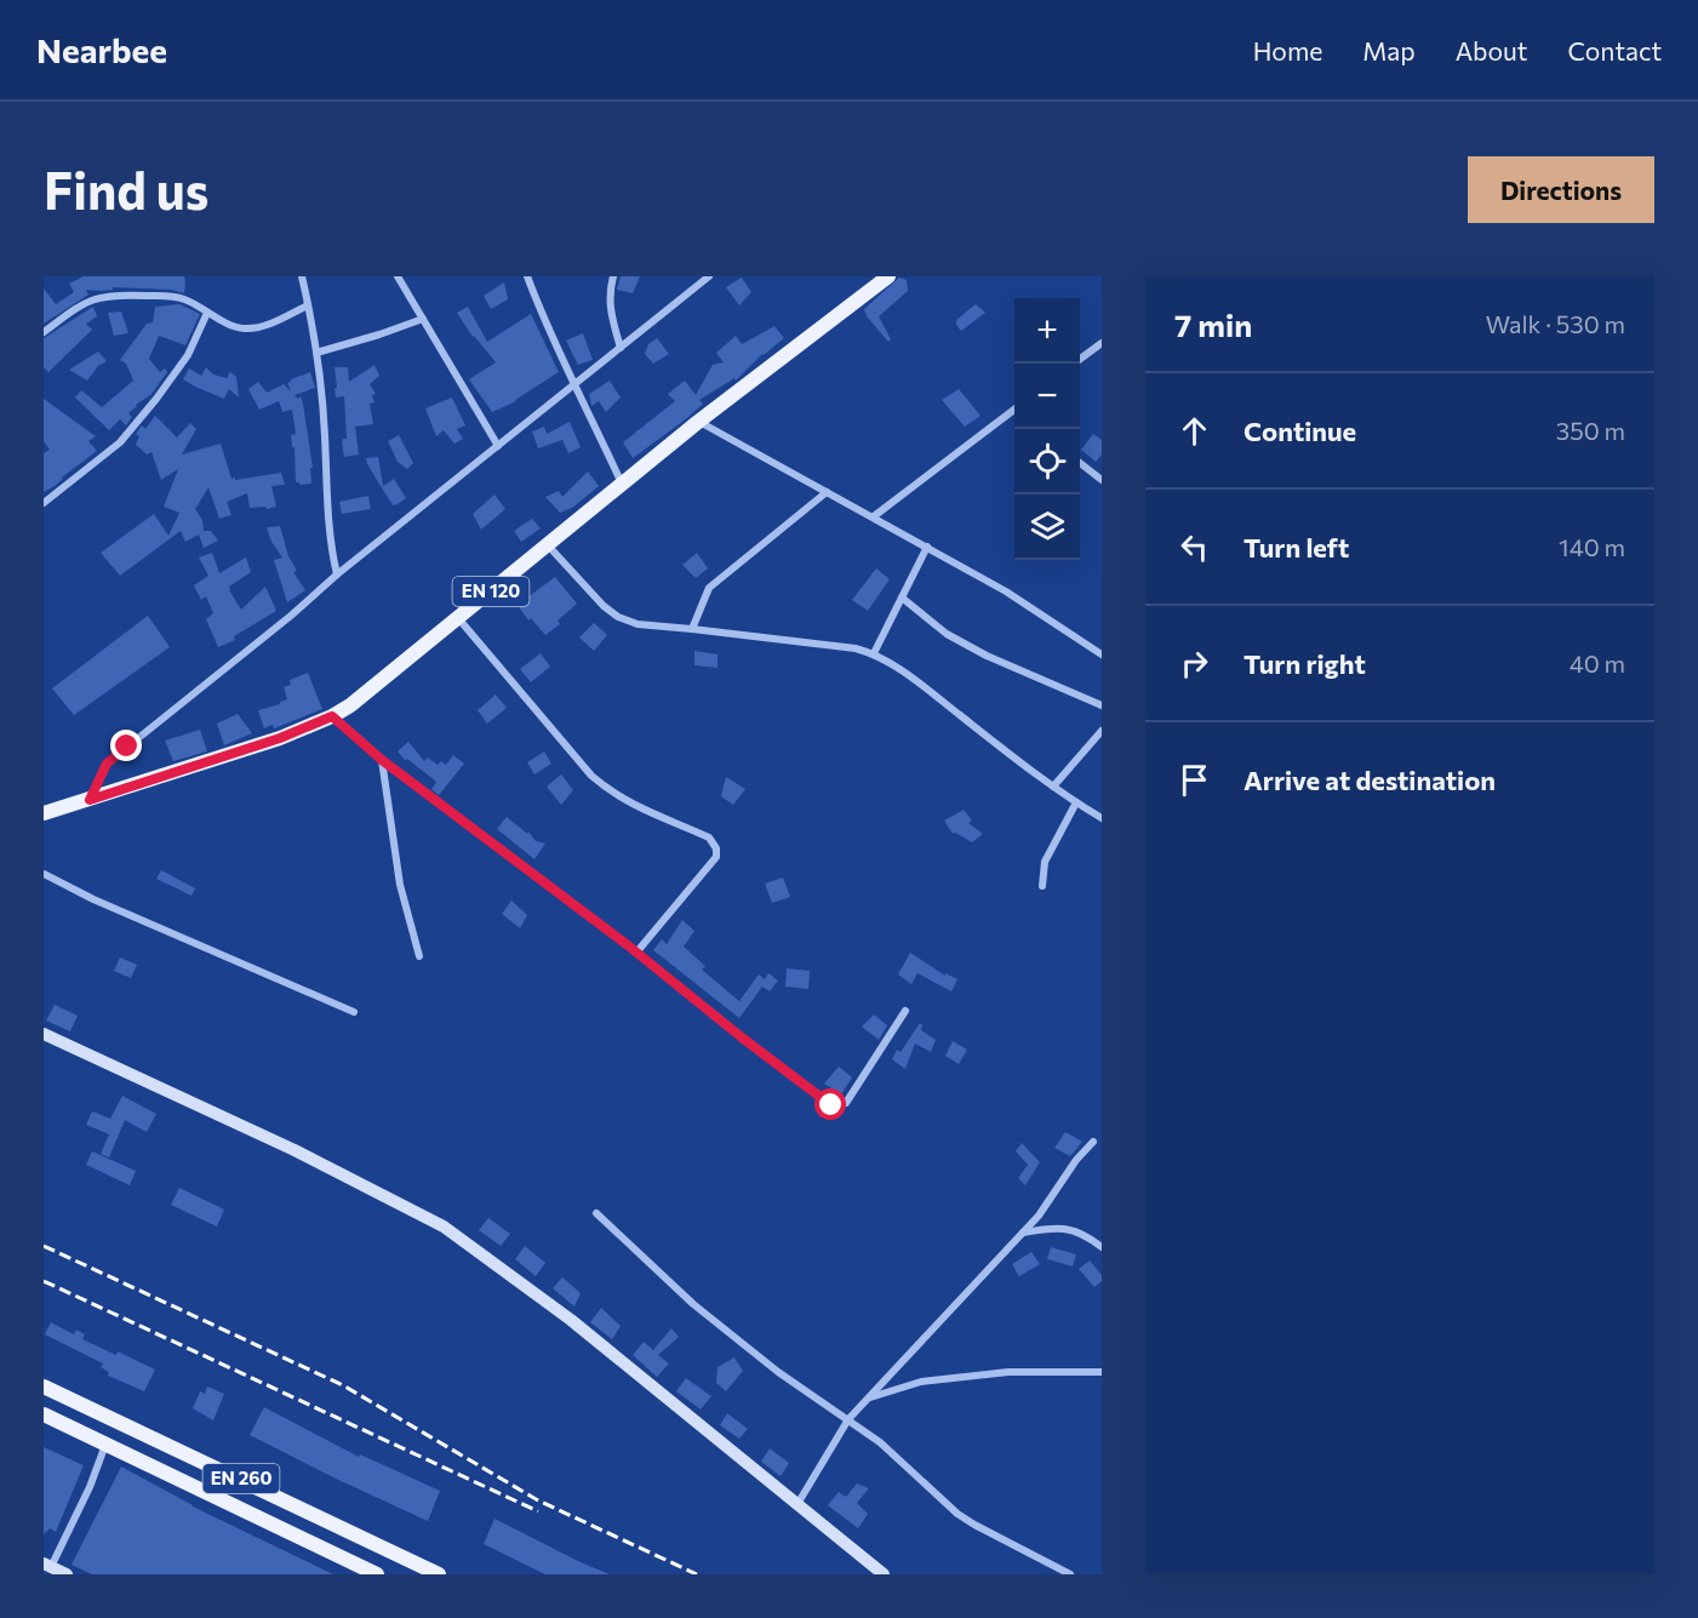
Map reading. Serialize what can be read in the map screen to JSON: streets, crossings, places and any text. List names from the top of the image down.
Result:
{
  "streets": {
    "main road": ["EN 120", "EN 260"]
  },
  "page": {
    "header": "Nearbee",
    "nav": [
      "Home",
      "Map",
      "About",
      "Contact"
    ],
    "buttons": "Directions",
    "title": "Find us",
    "heading": ["7 min", "Walk · 530 m"],
    "map_buttons": ["+", "−"],
    "list": [
      ["Continue", "350 m"],
      ["Turn left", "140 m"],
      ["Turn right", "40 m"],
      "Arrive at destination"
    ]
  }
}
